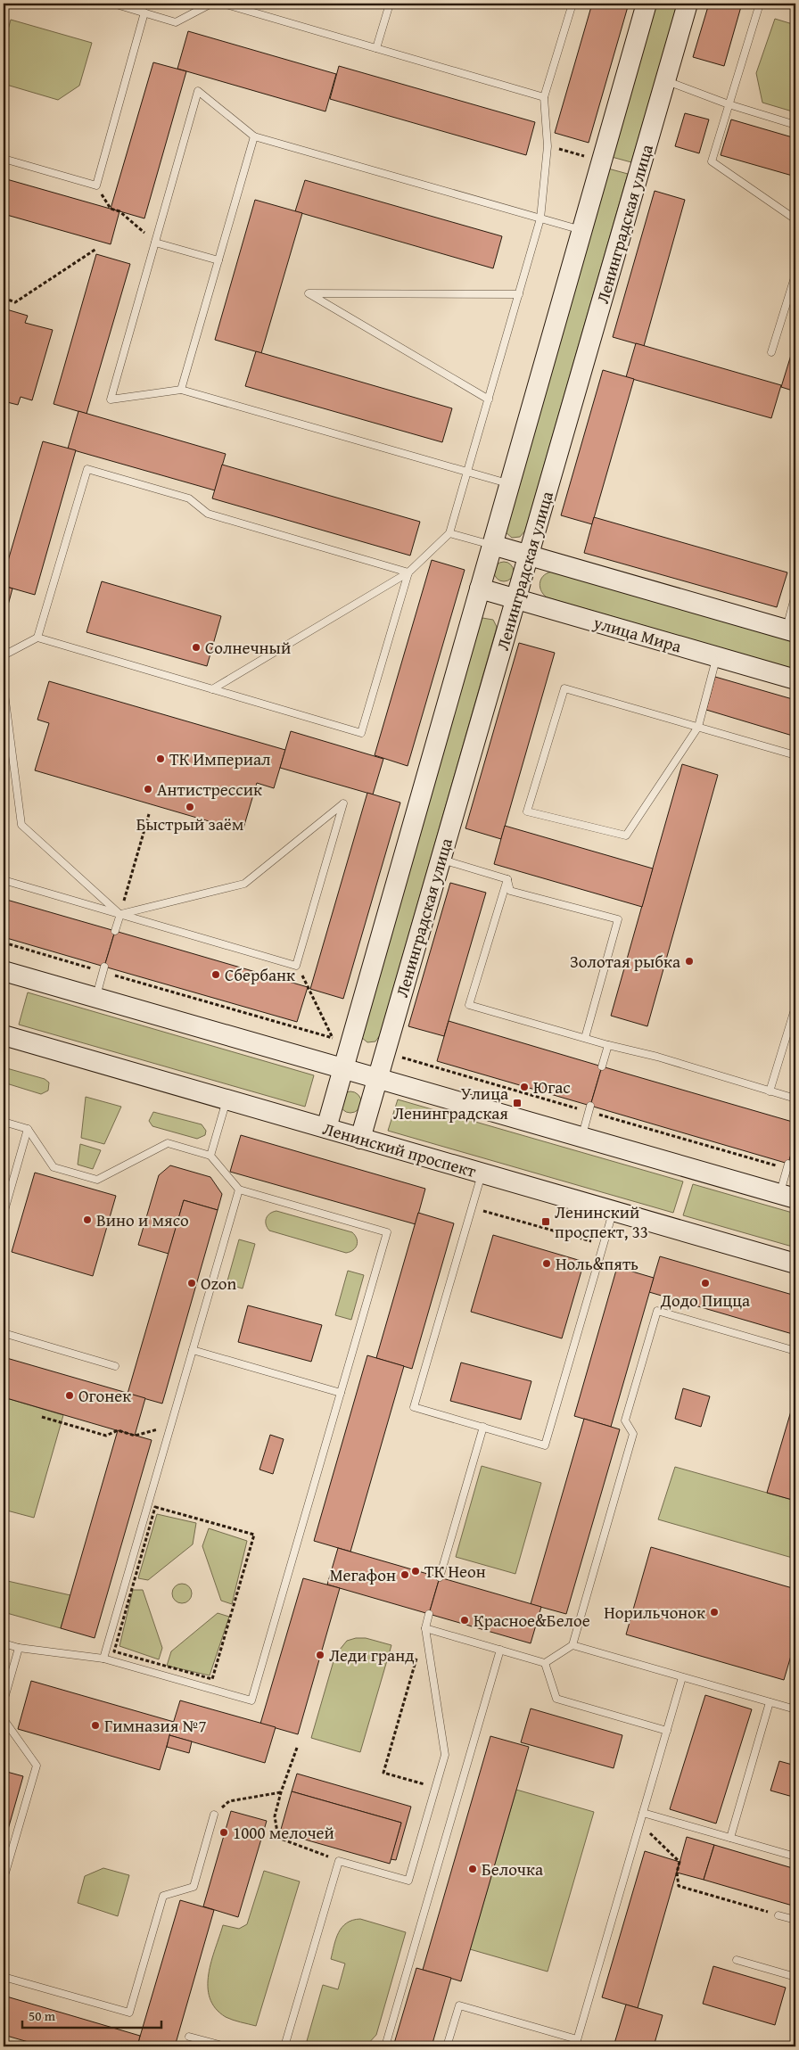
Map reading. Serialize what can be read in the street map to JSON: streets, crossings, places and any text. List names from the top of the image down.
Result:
{
  "streets": {
    "street": ["Ленинградская улица", "улица Мира", "Ленинский проспект"]
  },
  "crossings": [
    ["Ленинградская улица", "улица Мира"],
    ["Ленинградская улица", "Ленинский проспект"]
  ],
  "places": {
    "other": [
      "Солнечный",
      "ТК Империал",
      "Антистрессик",
      "Быстрый заём",
      "Золотая рыбка",
      "Сбербанк",
      "Югас",
      "Вино и мясо",
      "Ноль&пять",
      "Ozon",
      "Додо Пицца",
      "Огонек",
      "ТК Неон",
      "Мегафон",
      "Норильчонок",
      "Красное&Белое",
      "Леди гранд",
      "Гимназия №7",
      "1000 мелочей",
      "Белочка"
    ],
    "transit": ["Улица Ленинградская", "Ленинский проспект, 33"]
  },
  "scale_bar": "50 m"
}
